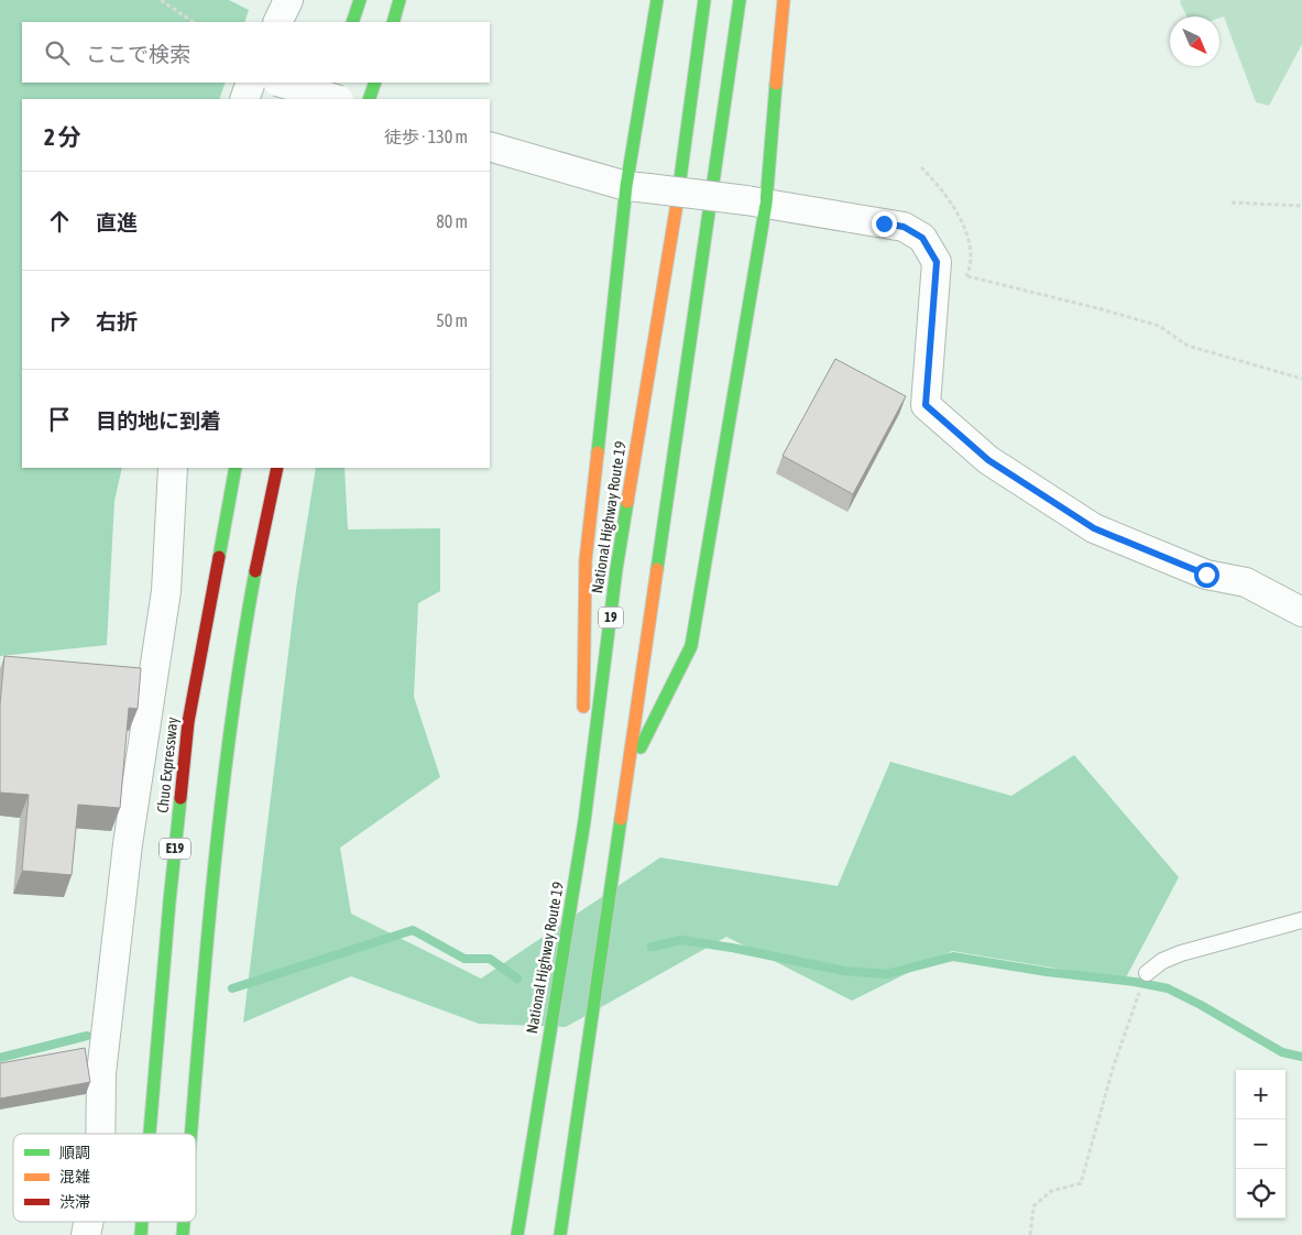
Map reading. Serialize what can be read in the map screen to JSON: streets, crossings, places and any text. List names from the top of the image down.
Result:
{
  "streets": {
    "highway": [
      "National Highway Route 19",
      "19",
      "Chuo Expressway",
      "E19"
    ]
  },
  "legend": ["順調", "混雑", "渋滞"],
  "north": "bottom right",
  "page": {
    "search": "ここで検索",
    "heading": ["2 分", "徒歩 · 130 m"],
    "list": [
      ["直進", "80 m"],
      ["右折", "50 m"],
      "目的地に到着"
    ],
    "map_buttons": ["+", "−"]
  }
}
